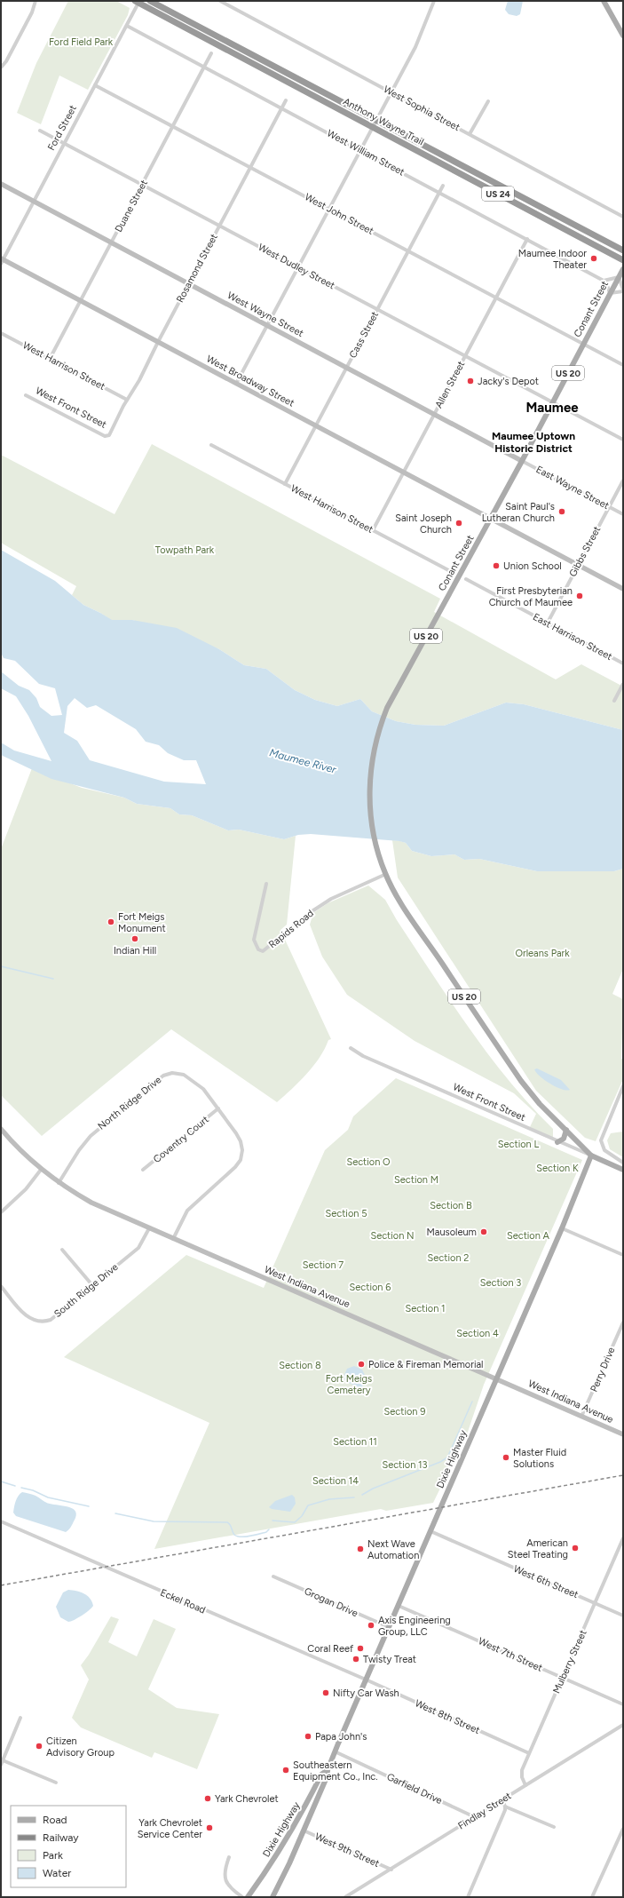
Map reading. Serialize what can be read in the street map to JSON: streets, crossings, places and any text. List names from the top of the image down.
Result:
{
  "streets": {
    "highway": ["Anthony Wayne Trail", "US 24"],
    "main road": [
      "Conant Street",
      "US 20",
      "West Front Street",
      "Dixie Highway"
    ],
    "street": [
      "West Sophia Street",
      "Ford Street",
      "West William Street",
      "Duane Street",
      "West John Street",
      "West Dudley Street",
      "Rosamond Street",
      "West Wayne Street",
      "Cass Street",
      "West Harrison Street",
      "West Broadway Street",
      "Allen Street",
      "East Wayne Street",
      "Gibbs Street",
      "East Harrison Street",
      "Rapids Road",
      "North Ridge Drive",
      "Coventry Court",
      "West Indiana Avenue",
      "South Ridge Drive",
      "Perry Drive",
      "West 6th Street",
      "Eckel Road",
      "Grogan Drive",
      "West 7th Street",
      "Mulberry Street",
      "West 8th Street",
      "Garfield Drive",
      "Findlay Street",
      "West 9th Street"
    ]
  },
  "crossings": [
    ["Anthony Wayne Trail", "Ford Street"],
    ["Ford Street", "West William Street"],
    ["Ford Street", "West John Street"],
    ["Ford Street", "West Dudley Street"],
    ["Ford Street", "West Wayne Street"],
    ["Ford Street", "West Broadway Street"],
    ["West William Street", "Duane Street"],
    ["West William Street", "Rosamond Street"],
    ["West William Street", "Cass Street"],
    ["West William Street", "Allen Street"],
    ["Duane Street", "West John Street"],
    ["Duane Street", "West Dudley Street"],
    ["Duane Street", "West Wayne Street"],
    ["Duane Street", "West Harrison Street"],
    ["Duane Street", "West Broadway Street"],
    ["West John Street", "Rosamond Street"],
    ["West John Street", "Conant Street"],
    ["West John Street", "Cass Street"],
    ["West John Street", "Allen Street"],
    ["West Dudley Street", "Rosamond Street"],
    ["West Dudley Street", "Conant Street"],
    ["West Dudley Street", "Cass Street"],
    ["West Dudley Street", "Allen Street"],
    ["Rosamond Street", "West Wayne Street"],
    ["Rosamond Street", "West Harrison Street"],
    ["Rosamond Street", "West Broadway Street"],
    ["Rosamond Street", "West Front Street"],
    ["Conant Street", "West Wayne Street"],
    ["Conant Street", "US 20"],
    ["Conant Street", "West Broadway Street"],
    ["Conant Street", "East Wayne Street"],
    ["Conant Street", "Rapids Road"],
    ["West Wayne Street", "Cass Street"],
    ["West Wayne Street", "Allen Street"],
    ["West Wayne Street", "East Wayne Street"],
    ["Cass Street", "West Harrison Street"],
    ["Cass Street", "West Broadway Street"],
    ["West Harrison Street", "Allen Street"],
    ["US 20", "West Front Street"],
    ["US 20", "Rapids Road"],
    ["US 20", "Dixie Highway"],
    ["West Broadway Street", "Allen Street"],
    ["West Broadway Street", "Gibbs Street"],
    ["West Front Street", "Dixie Highway"],
    ["East Wayne Street", "Gibbs Street"],
    ["Gibbs Street", "East Harrison Street"],
    ["North Ridge Drive", "Coventry Court"],
    ["North Ridge Drive", "West Indiana Avenue"],
    ["West Indiana Avenue", "South Ridge Drive"],
    ["West Indiana Avenue", "Perry Drive"],
    ["West Indiana Avenue", "Dixie Highway"],
    ["Dixie Highway", "West 6th Street"],
    ["Dixie Highway", "Eckel Road"],
    ["Dixie Highway", "Grogan Drive"],
    ["Dixie Highway", "West 7th Street"],
    ["Dixie Highway", "West 8th Street"],
    ["Dixie Highway", "Garfield Drive"],
    ["Dixie Highway", "West 9th Street"],
    ["West 6th Street", "Mulberry Street"],
    ["Eckel Road", "West 8th Street"],
    ["West 7th Street", "Mulberry Street"],
    ["Mulberry Street", "West 8th Street"],
    ["Mulberry Street", "Findlay Street"],
    ["Garfield Drive", "Findlay Street"],
    ["Findlay Street", "West 9th Street"]
  ],
  "districts": ["Maumee", "Maumee Uptown Historic District"],
  "water": ["Maumee River"],
  "parks": [
    "Ford Field Park",
    "Towpath Park",
    "Orleans Park",
    "Section L",
    "Section O",
    "Section K",
    "Section M",
    "Section B",
    "Section 5",
    "Section N",
    "Section A",
    "Section 2",
    "Section 7",
    "Section 3",
    "Section 6",
    "Section 1",
    "Section 4",
    "Section 8",
    "Fort Meigs Cemetery",
    "Section 9",
    "Section 11",
    "Section 13",
    "Section 14"
  ],
  "places": [
    "Maumee Indoor Theater",
    "Jacky's Depot",
    "Saint Paul's Lutheran Church",
    "Saint Joseph Church",
    "Union School",
    "First Presbyterian Church of Maumee",
    "Fort Meigs Monument",
    "Indian Hill",
    "Mausoleum",
    "Police & Fireman Memorial",
    "Master Fluid Solutions",
    "American Steel Treating",
    "Next Wave Automation",
    "Axis Engineering Group, LLC",
    "Coral Reef",
    "Twisty Treat",
    "Nifty Car Wash",
    "Papa John's",
    "Citizen Advisory Group",
    "Southeastern Equipment Co., Inc.",
    "Yark Chevrolet",
    "Yark Chevrolet Service Center"
  ],
  "legend": [
    "Road",
    "Railway",
    "Park",
    "Water"
  ]
}
